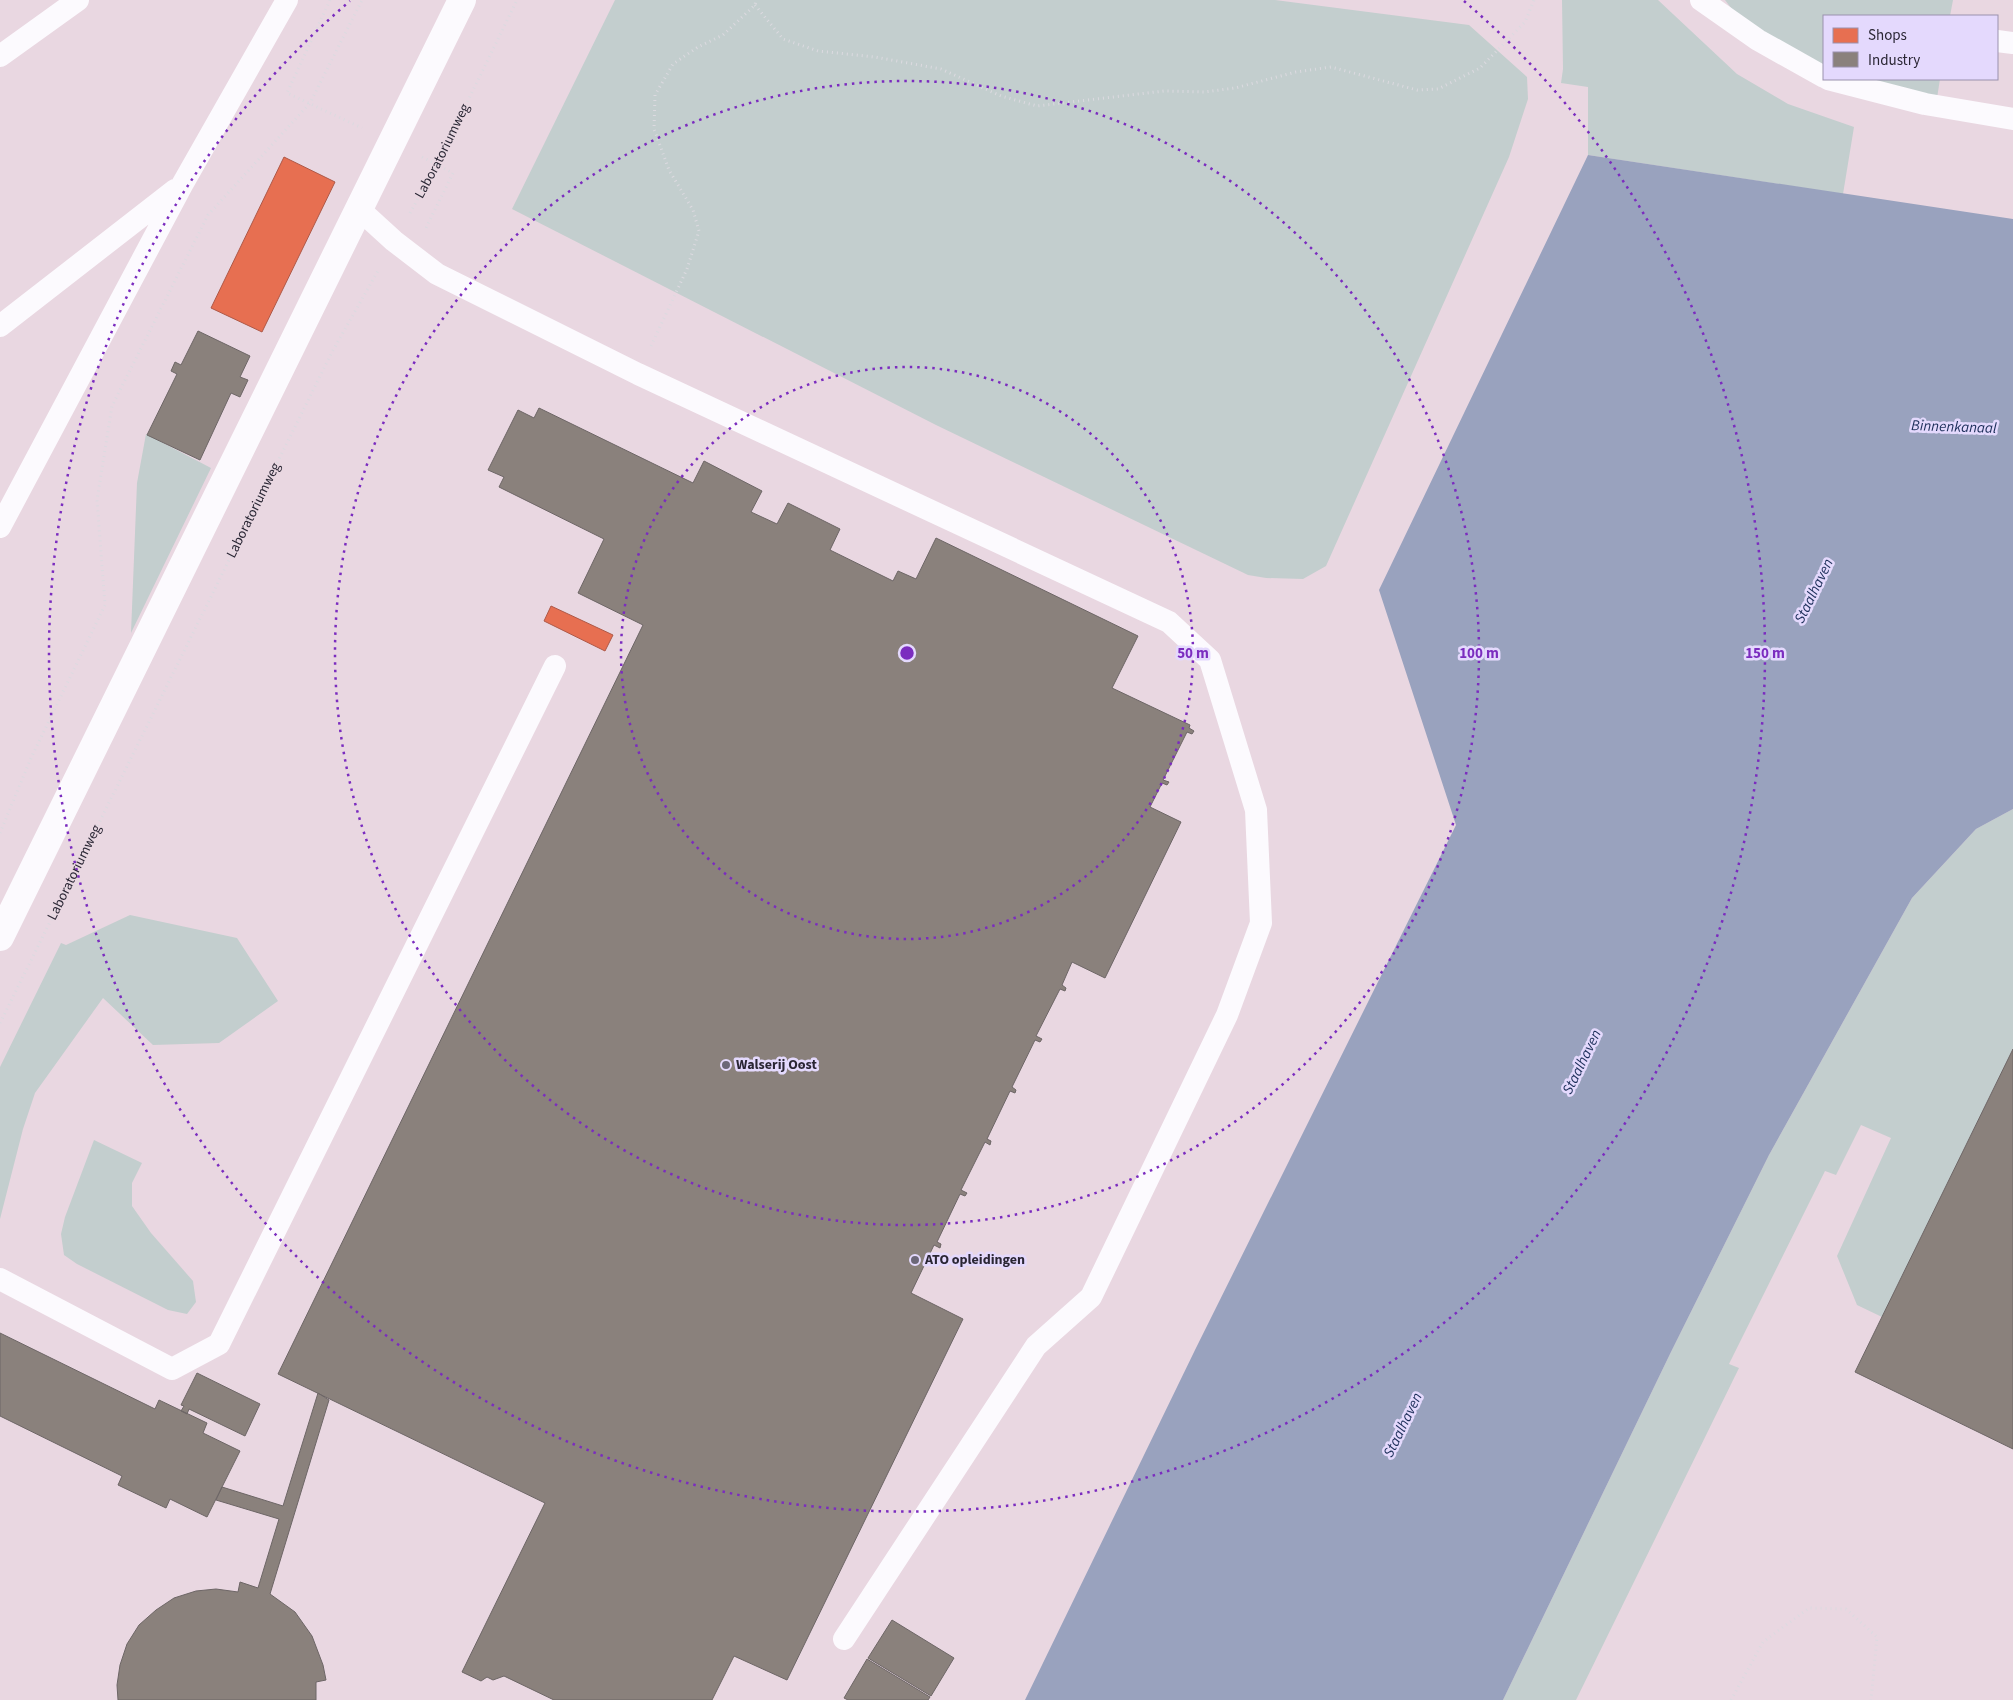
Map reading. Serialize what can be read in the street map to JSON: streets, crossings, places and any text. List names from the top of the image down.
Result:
{
  "streets": {
    "path": ["Laboratoriumweg"]
  },
  "water": ["Binnenkanaal", "Staalhaven"],
  "places": ["Walserij Oost", "ATO opleidingen"],
  "legend": ["Shops", "Industry"],
  "rings": ["50 m", "100 m", "150 m"]
}
